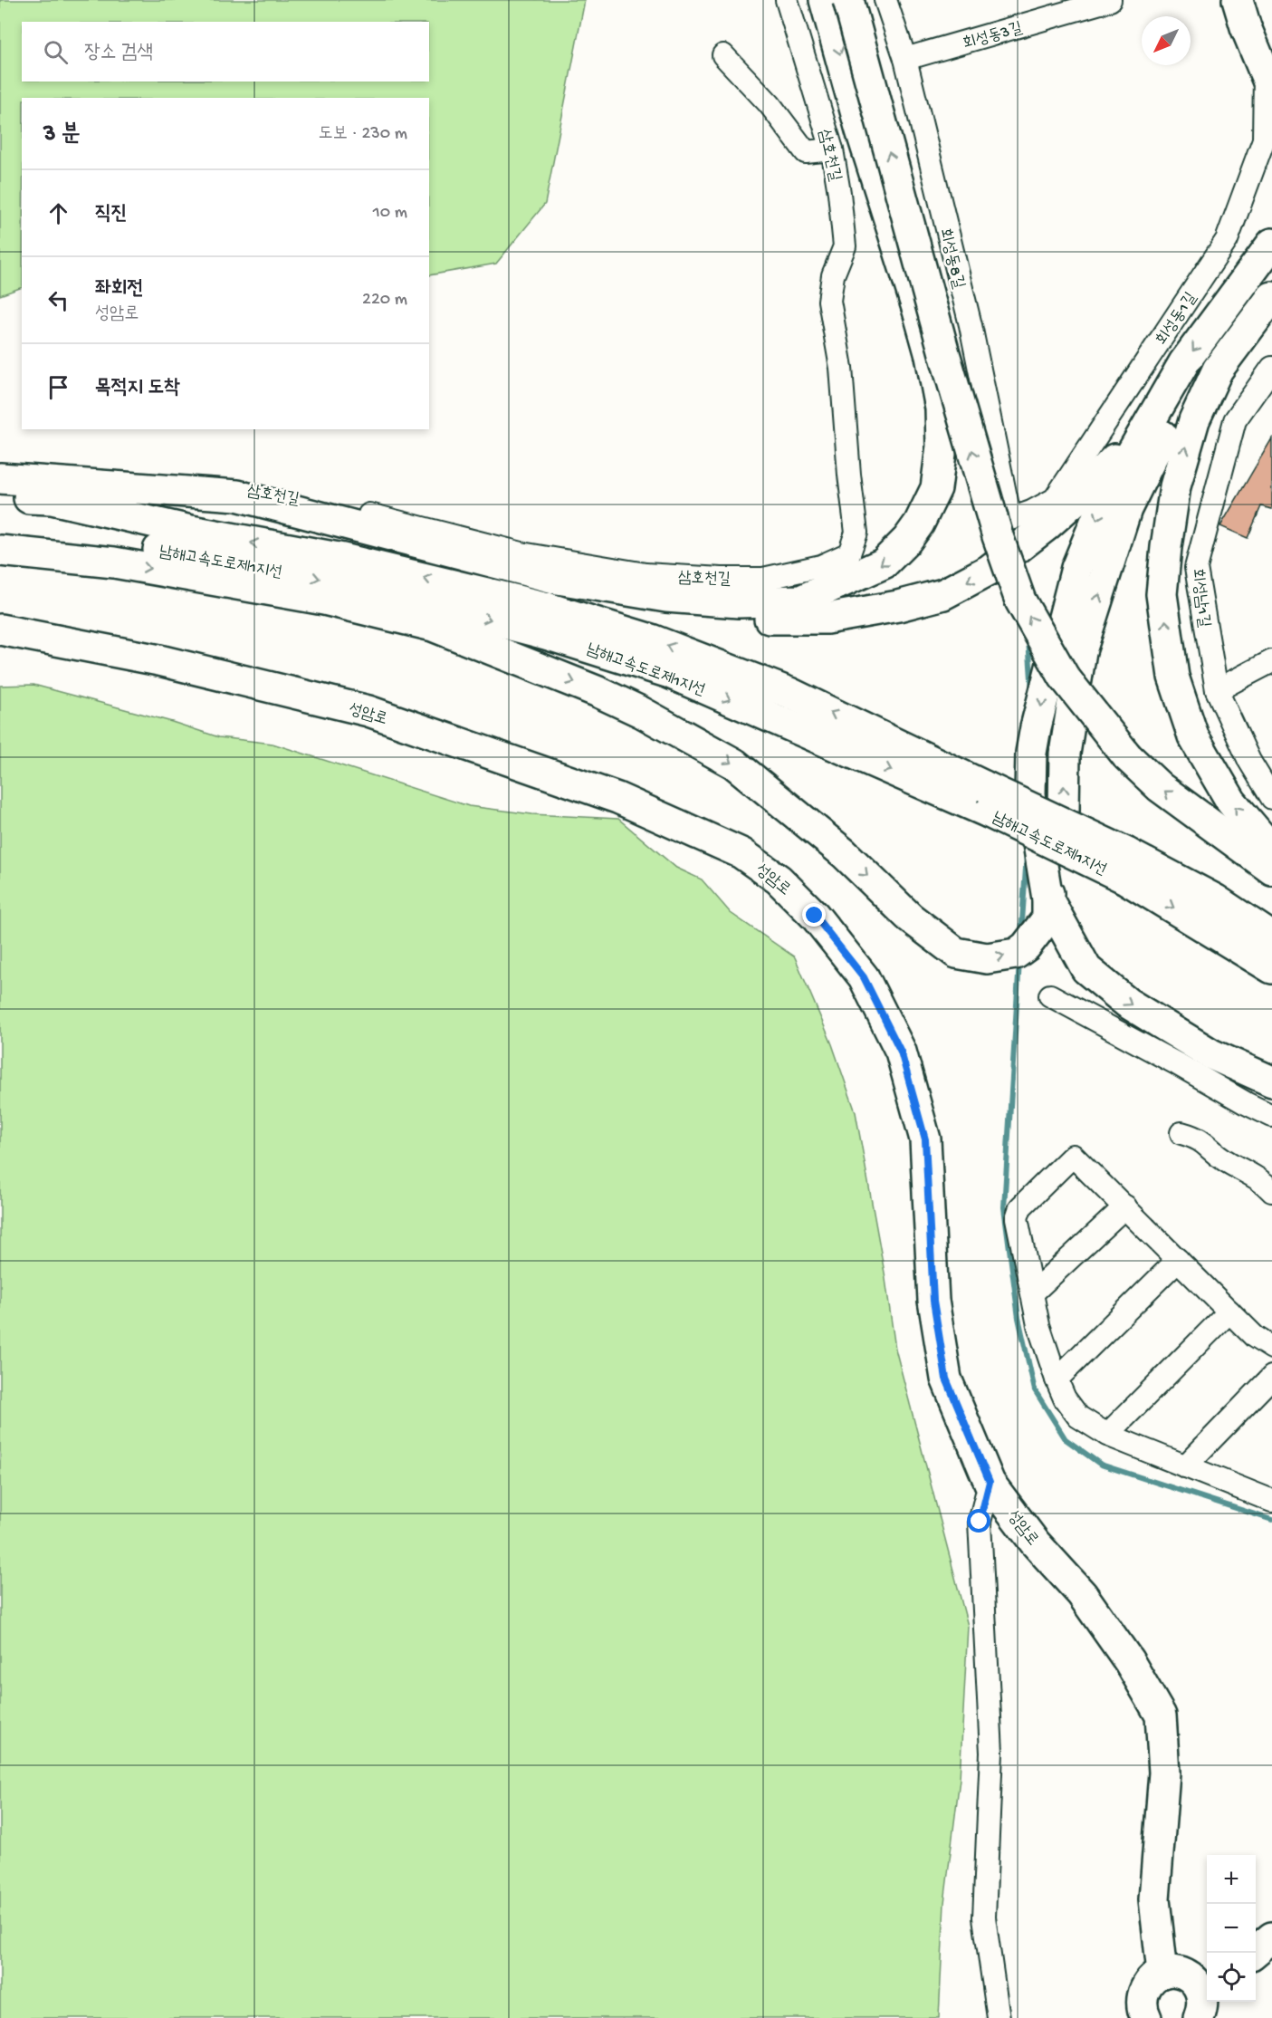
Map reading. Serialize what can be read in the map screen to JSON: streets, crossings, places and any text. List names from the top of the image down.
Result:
{
  "streets": {
    "main road": ["남해고속도로제1지선", "성암로"],
    "street": [
      "회성동3길",
      "삼호천길",
      "회성동8길",
      "회성동1길",
      "회성남1길"
    ]
  },
  "crossings": [
    ["회성동3길", "회성동8길"],
    ["회성동8길", "회성동1길"]
  ],
  "north": "bottom left",
  "page": {
    "search": "장소 검색",
    "heading": ["3 분", "도보 · 230 m"],
    "list": [
      ["직진", "10 m"],
      ["좌회전", "성암로", "220 m"],
      "목적지 도착"
    ],
    "map_buttons": ["+", "−"]
  }
}
